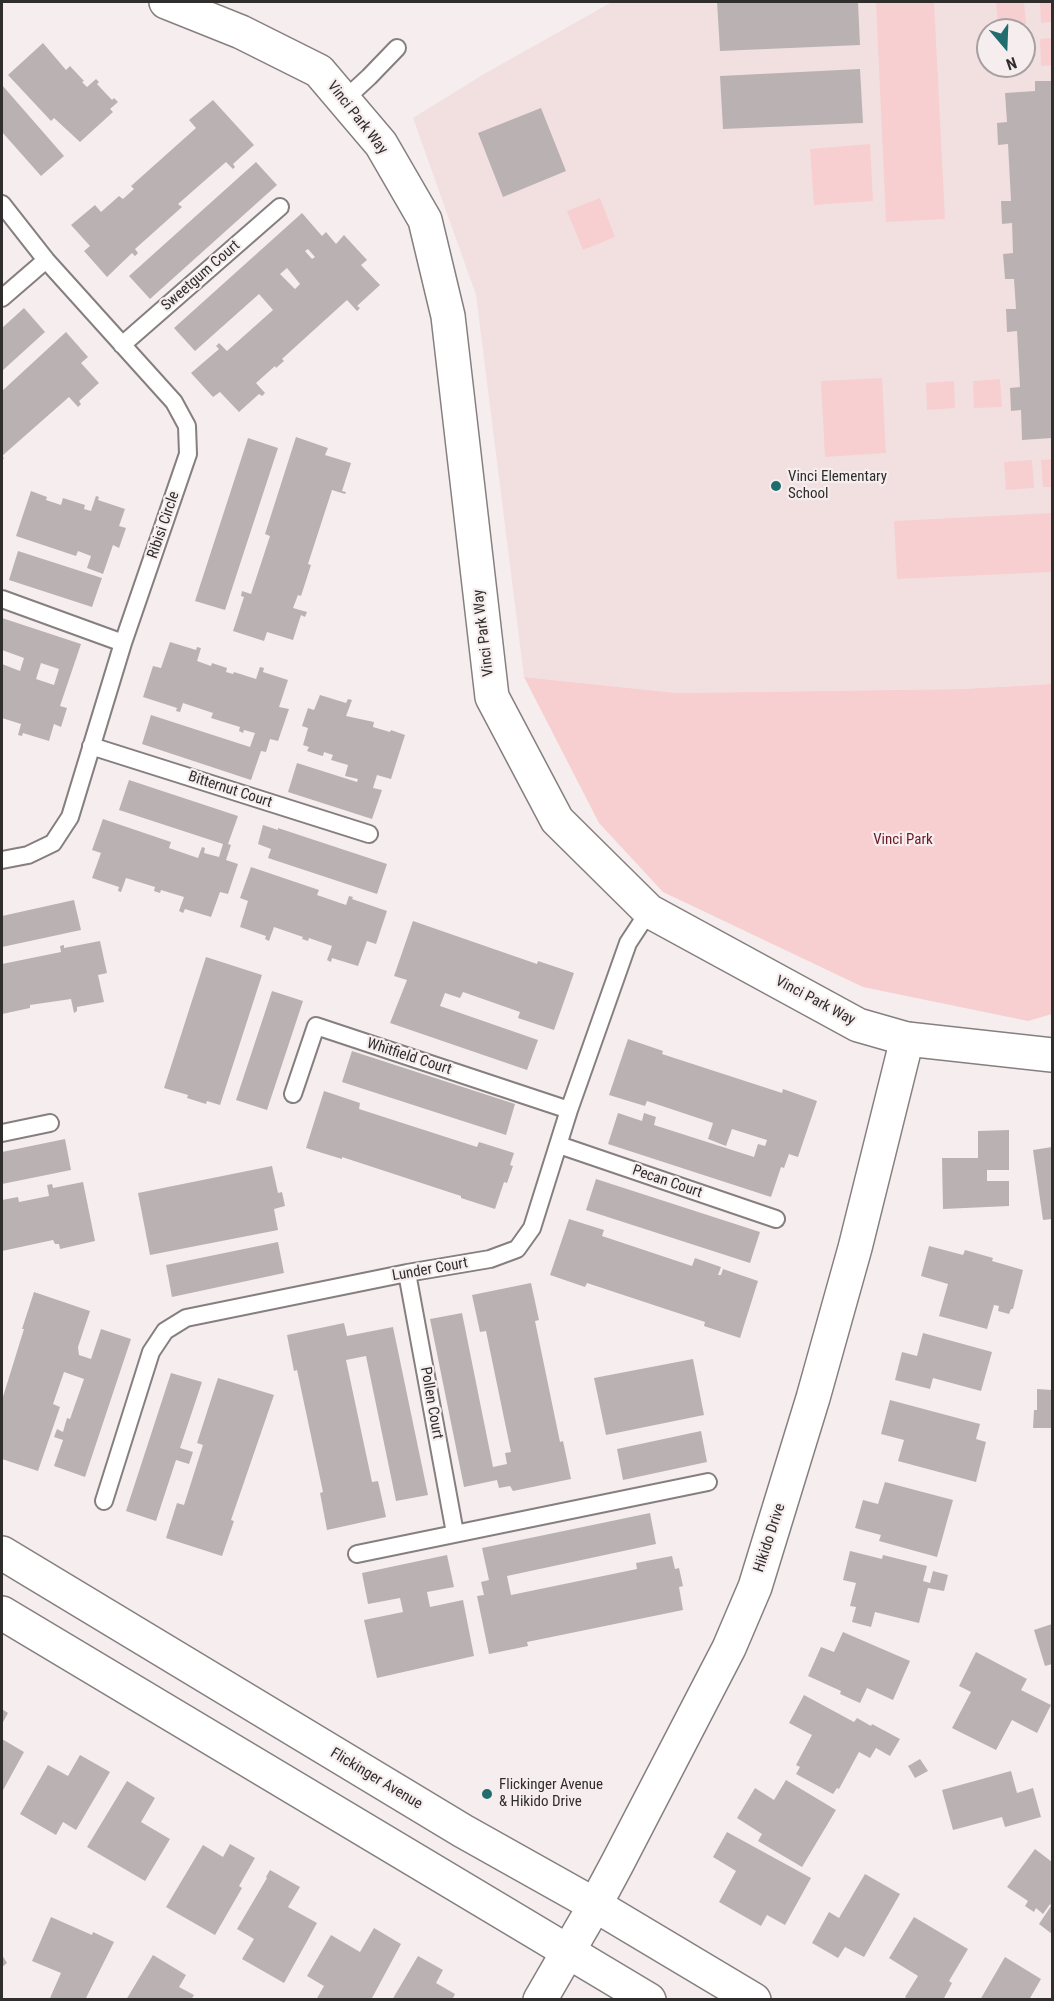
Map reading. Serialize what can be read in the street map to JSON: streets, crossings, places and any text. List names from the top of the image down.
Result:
{
  "streets": {
    "street": ["Vinci Park Way", "Hikido Drive", "Flickinger Avenue"],
    "lane": [
      "Sweetgum Court",
      "Ribisi Circle",
      "Bitternut Court",
      "Whitfield Court",
      "Pecan Court",
      "Lunder Court",
      "Pollen Court"
    ]
  },
  "crossings": [
    ["Vinci Park Way", "Lunder Court"],
    ["Vinci Park Way", "Hikido Drive"],
    ["Sweetgum Court", "Ribisi Circle"],
    ["Ribisi Circle", "Bitternut Court"],
    ["Whitfield Court", "Lunder Court"],
    ["Pecan Court", "Lunder Court"],
    ["Lunder Court", "Pollen Court"],
    ["Hikido Drive", "Flickinger Avenue"]
  ],
  "parks": ["Vinci Park"],
  "places": ["Vinci Elementary School", "Flickinger Avenue & Hikido Drive"],
  "north": "bottom"
}
